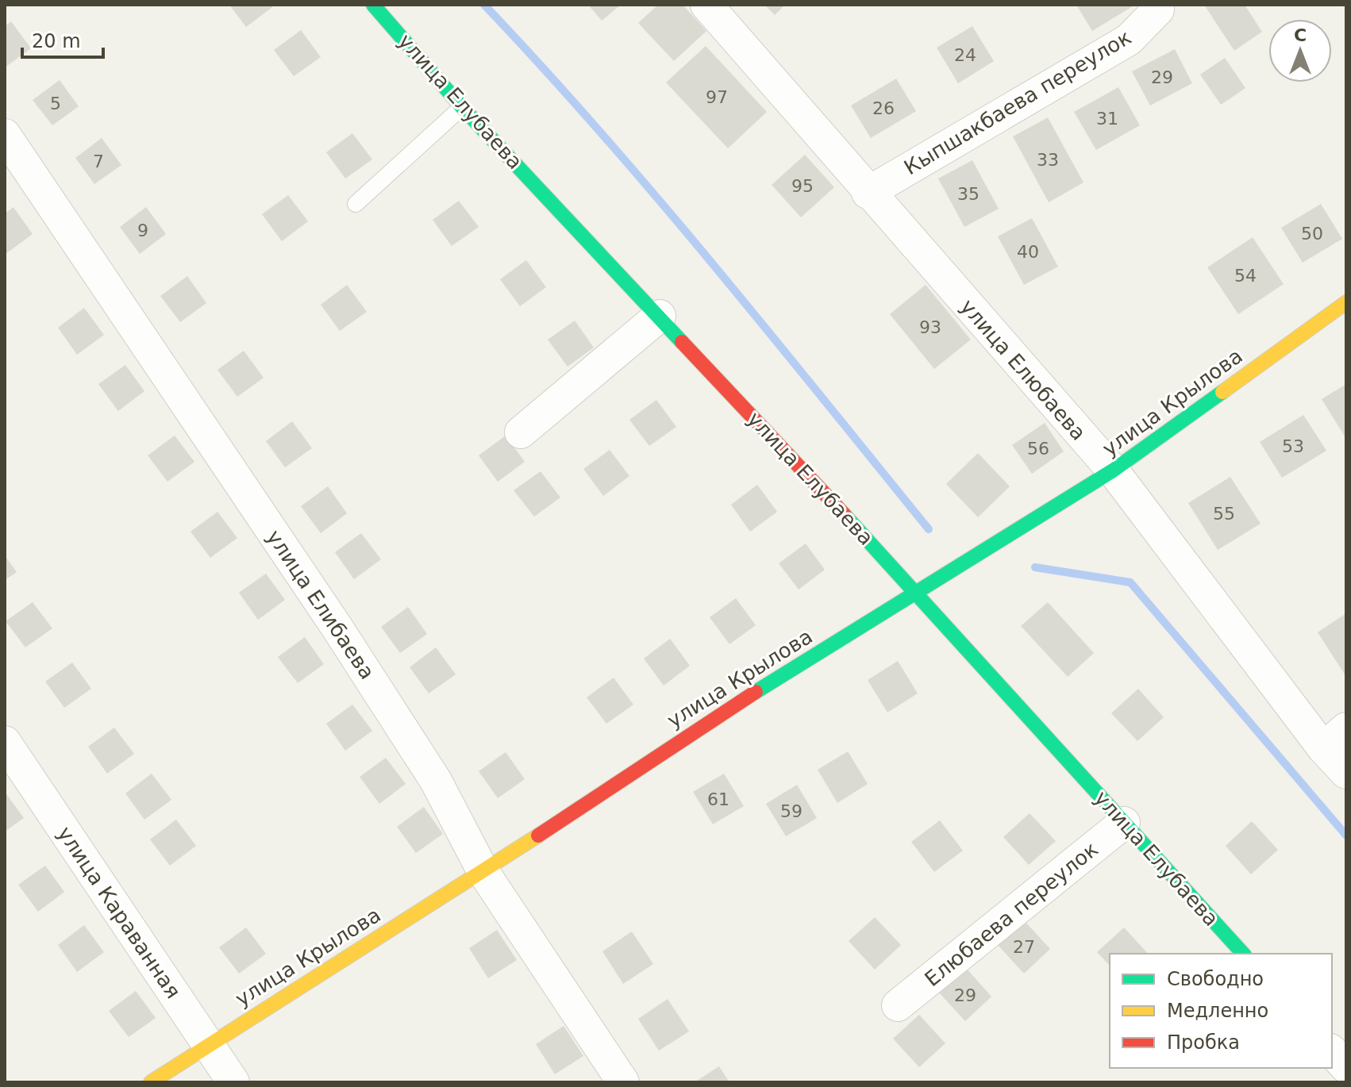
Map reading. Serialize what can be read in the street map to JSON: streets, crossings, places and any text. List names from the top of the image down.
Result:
{
  "streets": {
    "street": [
      "улица Елубаева",
      "Кыпшакбаева переулок",
      "улица Елюбаева",
      "улица Крылова",
      "улица Елибаева",
      "улица Караванная",
      "Елюбаева переулок"
    ]
  },
  "crossings": [
    ["улица Елубаева", "улица Крылова"],
    ["улица Елубаева", "Елюбаева переулок"],
    ["Кыпшакбаева переулок", "улица Елюбаева"],
    ["улица Елюбаева", "улица Крылова"],
    ["улица Крылова", "улица Елибаева"],
    ["улица Крылова", "улица Караванная"]
  ],
  "house_numbers": [
    "24",
    "29",
    "97",
    "5",
    "26",
    "31",
    "33",
    "7",
    "95",
    "35",
    "9",
    "50",
    "40",
    "54",
    "93",
    "53",
    "56",
    "55",
    "61",
    "59",
    "27",
    "29"
  ],
  "legend": ["Свободно", "Медленно", "Пробка"],
  "scale_bar": "20 m",
  "north": "top"
}
